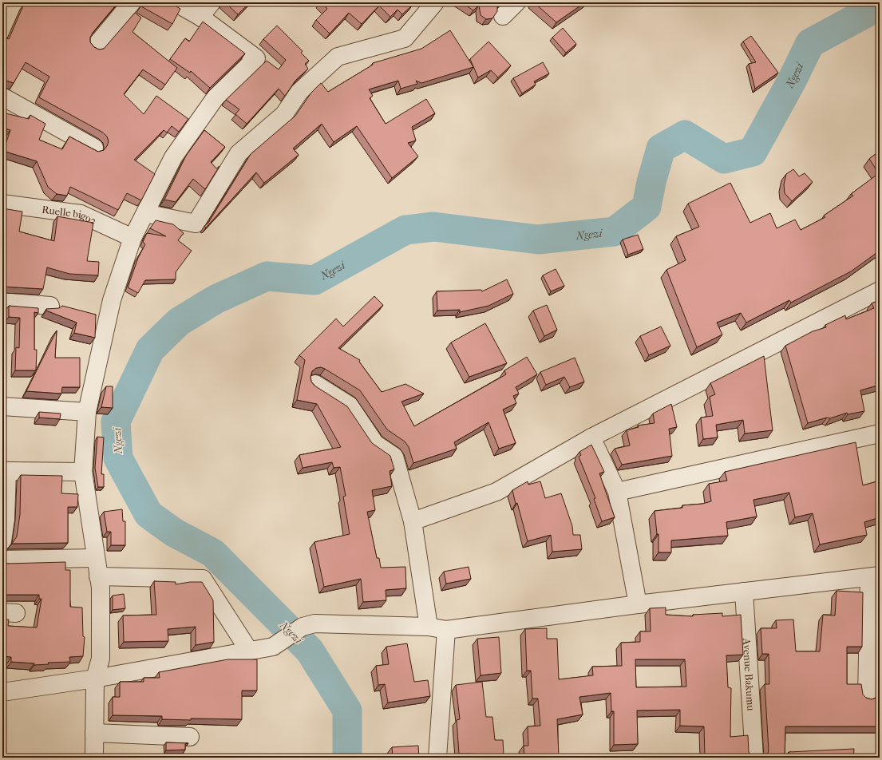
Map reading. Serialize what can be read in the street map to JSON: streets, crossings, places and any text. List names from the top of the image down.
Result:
{
  "streets": {
    "street": ["Ruelle bigo2", "Avenue Bakumu"]
  },
  "water": ["Ngezi"]
}
